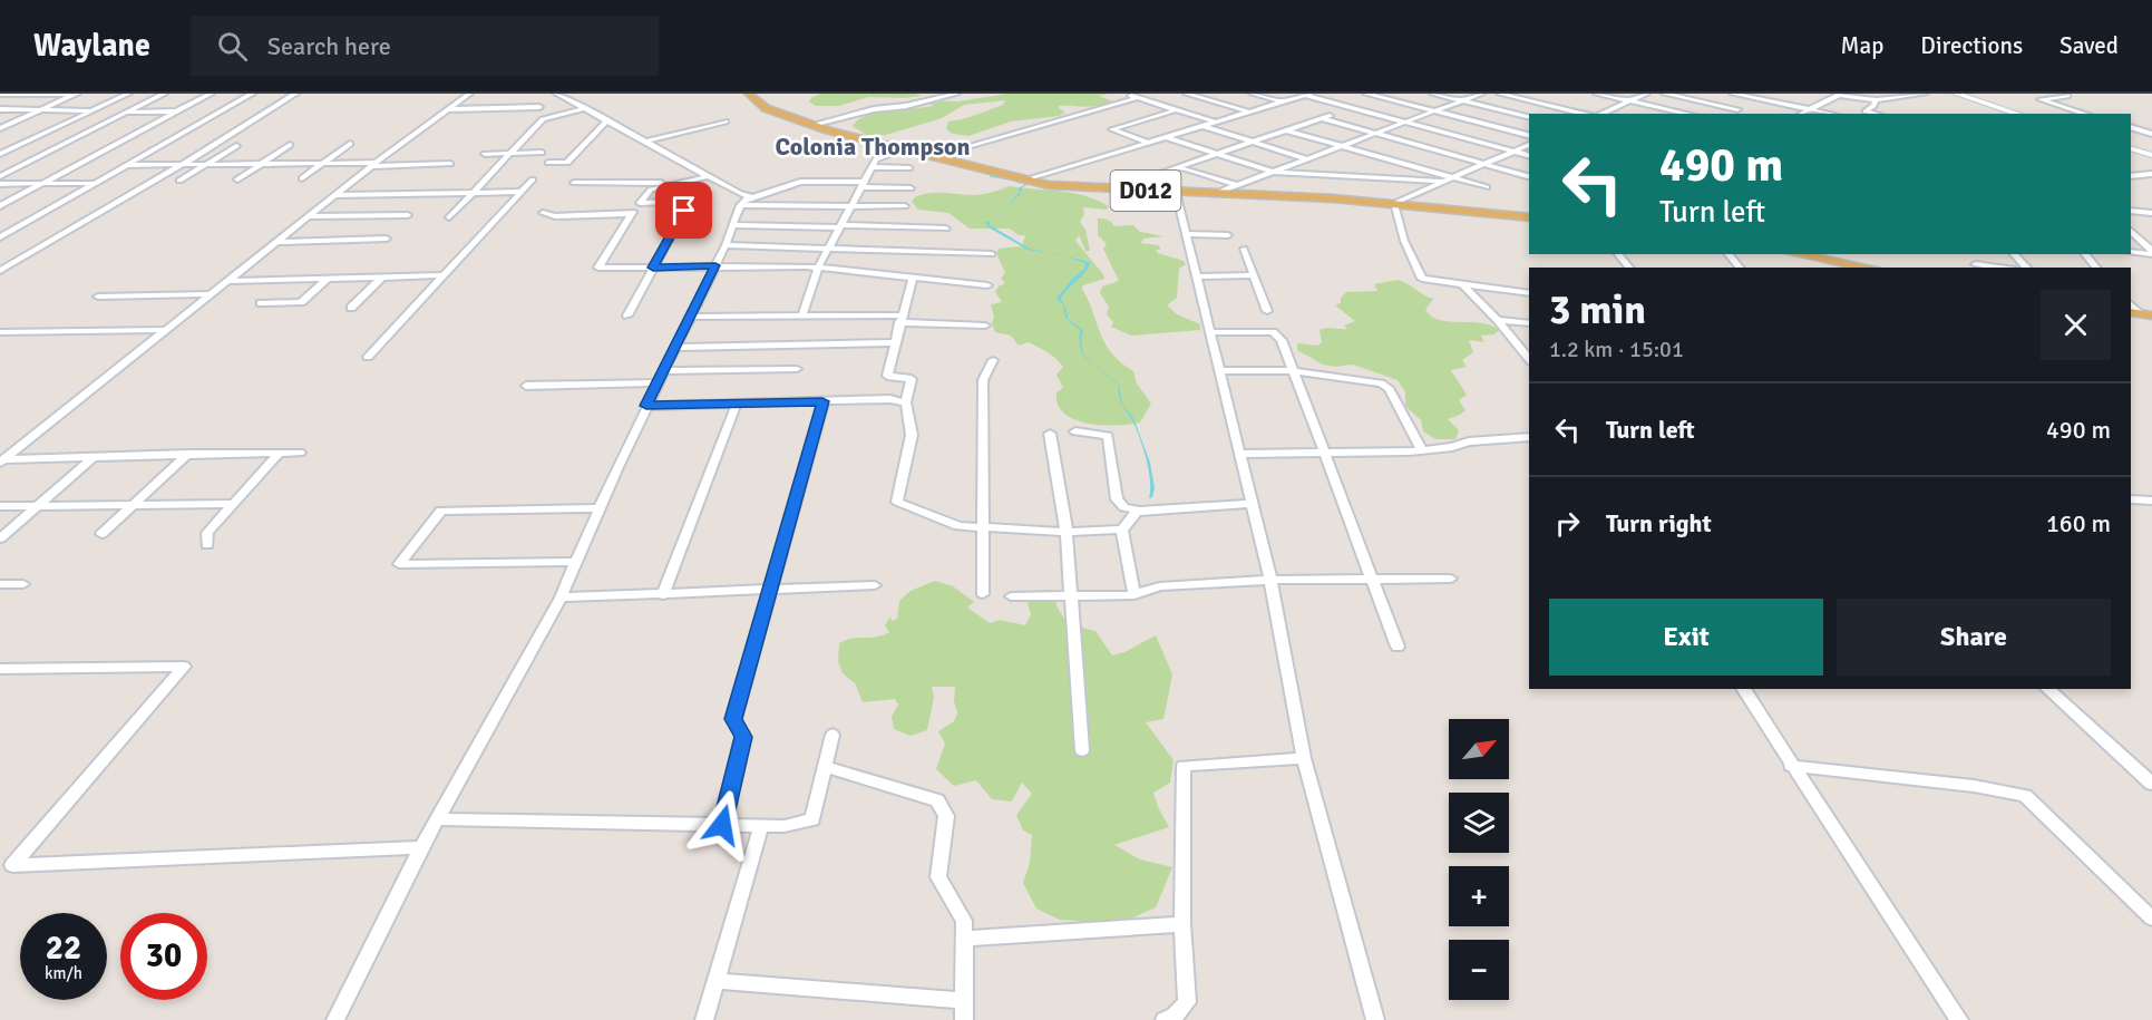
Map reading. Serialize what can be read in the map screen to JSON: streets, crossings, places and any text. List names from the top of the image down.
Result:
{
  "streets": {
    "main road": ["D012"]
  },
  "districts": ["Colonia Thompson"],
  "north": "top right",
  "page": {
    "header": "Waylane",
    "search": "Search here",
    "nav": ["Map", "Directions", "Saved"],
    "turn": ["490 m", "Turn left"],
    "heading": ["3 min", "1.2 km · 15:01"],
    "list": [
      {
        "name": "Turn left",
        "value": "490 m"
      },
      {
        "name": "Turn right",
        "value": "160 m"
      }
    ],
    "buttons": ["Exit", "Share"],
    "map_buttons": ["+", "−"],
    "speed": "22 km/h",
    "limit": "30"
  }
}
